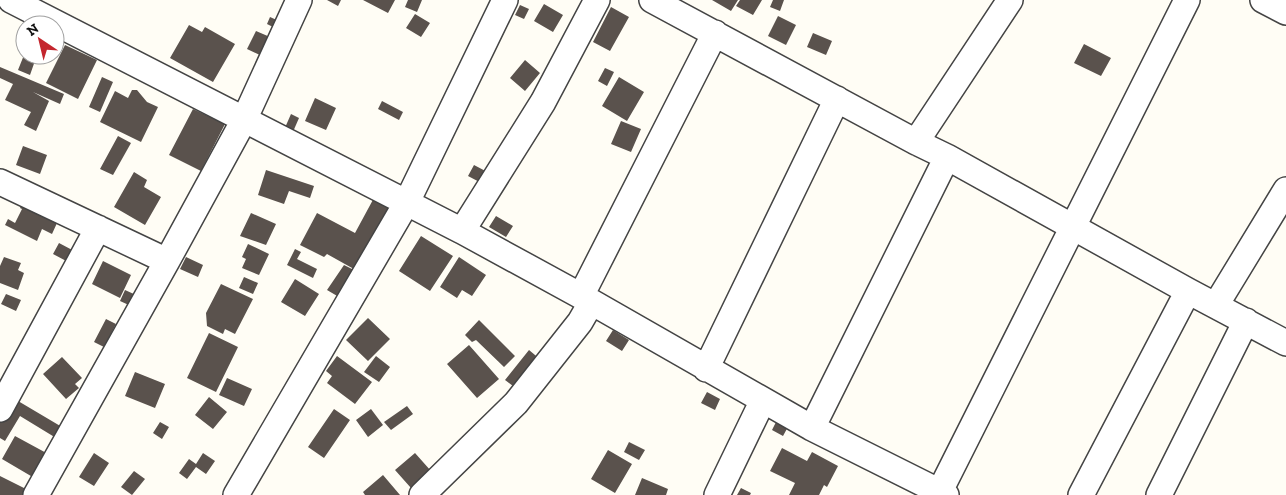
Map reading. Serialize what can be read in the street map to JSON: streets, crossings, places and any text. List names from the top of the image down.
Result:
{
  "north": "top left"
}
